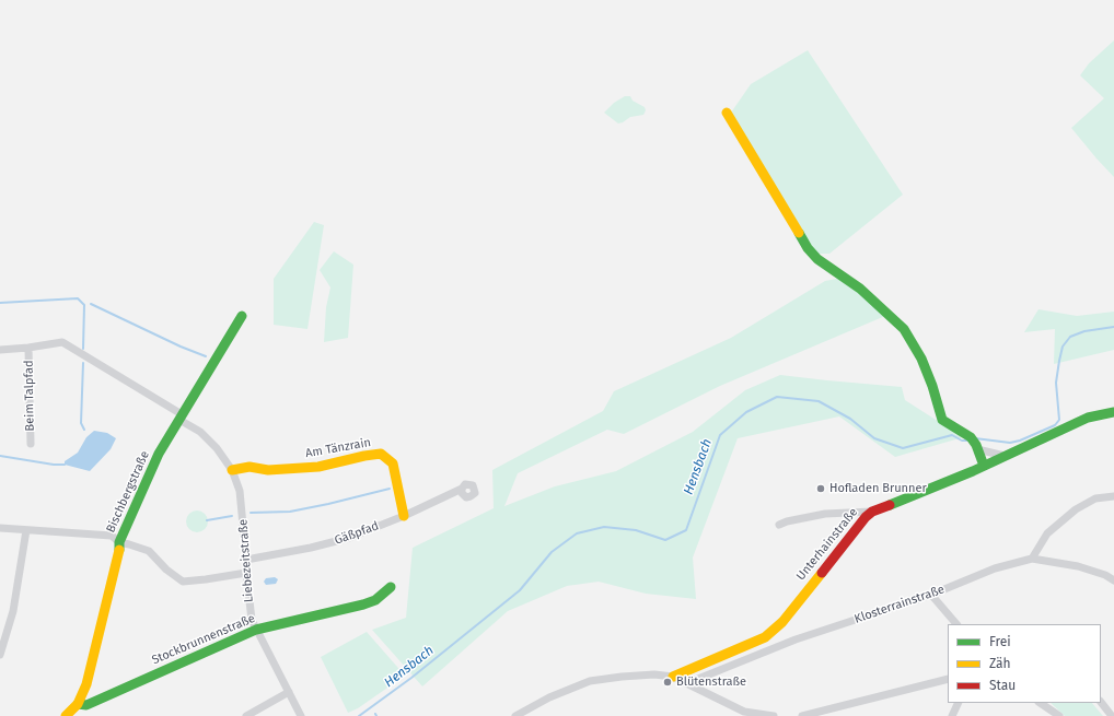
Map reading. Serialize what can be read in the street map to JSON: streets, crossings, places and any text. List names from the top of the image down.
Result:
{
  "streets": {
    "street": [
      "Beim Talpfad",
      "Am Tänzrain",
      "Bischbergstraße",
      "Gäßpfad",
      "Unterhainstraße",
      "Liebezeitstraße",
      "Klosterrainstraße",
      "Stockbrunnenstraße"
    ]
  },
  "crossings": [
    ["Beim Talpfad", "Liebezeitstraße"],
    ["Am Tänzrain", "Gäßpfad"],
    ["Am Tänzrain", "Liebezeitstraße"],
    ["Bischbergstraße", "Liebezeitstraße"],
    ["Bischbergstraße", "Stockbrunnenstraße"],
    ["Gäßpfad", "Liebezeitstraße"],
    ["Liebezeitstraße", "Stockbrunnenstraße"]
  ],
  "water": ["Hensbach"],
  "places": ["Hofladen Brunner", "Blütenstraße"],
  "legend": ["Frei", "Zäh", "Stau"]
}
